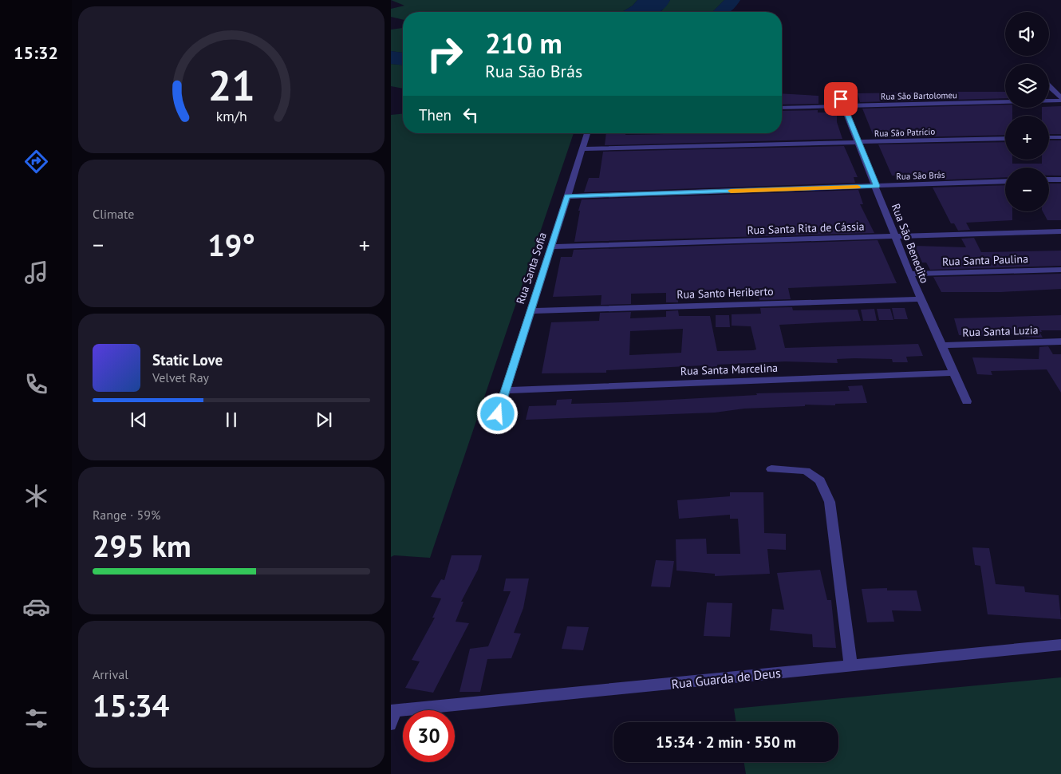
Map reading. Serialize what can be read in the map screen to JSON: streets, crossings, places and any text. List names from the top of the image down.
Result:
{
  "streets": {
    "street": [
      "Rua São Bartolomeu",
      "Rua São Patrício",
      "Rua São Brás",
      "Rua Santa Rita de Cássia",
      "Rua São Benedito",
      "Rua Santa Paulina",
      "Rua Santa Sofia",
      "Rua Santo Heriberto",
      "Rua Santa Luzia",
      "Rua Santa Marcelina",
      "Rua Guarda de Deus"
    ]
  },
  "crossings": [
    ["Rua São Bartolomeu", "Rua São Benedito"],
    ["Rua São Patrício", "Rua São Benedito"],
    ["Rua São Patrício", "Rua Santa Sofia"],
    ["Rua São Brás", "Rua São Benedito"],
    ["Rua São Brás", "Rua Santa Sofia"],
    ["Rua Santa Rita de Cássia", "Rua São Benedito"],
    ["Rua Santa Rita de Cássia", "Rua Santa Sofia"],
    ["Rua São Benedito", "Rua Santa Paulina"],
    ["Rua São Benedito", "Rua Santo Heriberto"],
    ["Rua São Benedito", "Rua Santa Luzia"],
    ["Rua São Benedito", "Rua Santa Marcelina"],
    ["Rua Santa Sofia", "Rua Santo Heriberto"],
    ["Rua Santa Sofia", "Rua Santa Marcelina"]
  ],
  "page": {
    "tabs": "15:32",
    "map_buttons": ["+", "−"],
    "turn": ["210 m", "Rua São Brás"],
    "then": "Then",
    "tile": [
      "Climate",
      ["Range · 59%", "295 km"],
      ["Arrival", "15:34"]
    ],
    "heat": ["−", "19°", "+"],
    "song": ["Static Love", "Velvet Ray"],
    "limit": "30",
    "trip": "15:34 · 2 min · 550 m",
    "gauge": ["21", "km/h"]
  }
}
